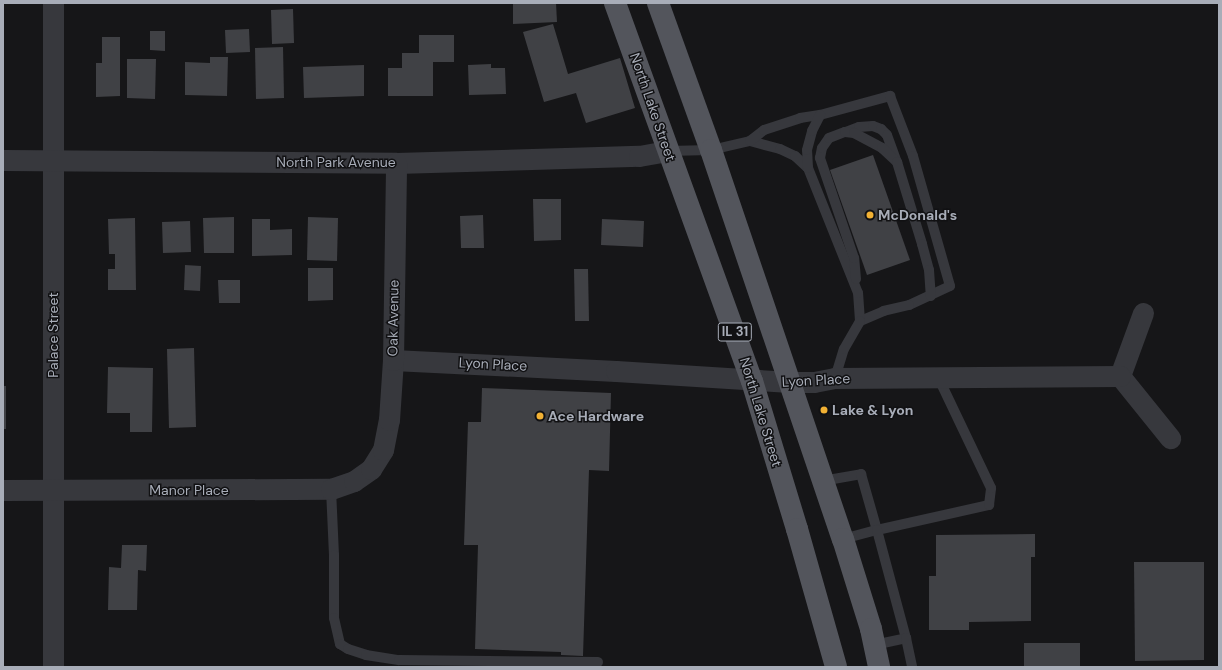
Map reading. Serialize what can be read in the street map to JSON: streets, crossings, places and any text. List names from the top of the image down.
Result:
{
  "streets": {
    "main road": ["North Lake Street", "IL 31"],
    "street": [
      "North Park Avenue",
      "Oak Avenue",
      "Palace Street",
      "Lyon Place",
      "Manor Place"
    ]
  },
  "crossings": [
    ["North Lake Street", "North Park Avenue"],
    ["North Lake Street", "Lyon Place"],
    ["North Park Avenue", "Oak Avenue"],
    ["North Park Avenue", "Palace Street"],
    ["Oak Avenue", "Lyon Place"],
    ["Oak Avenue", "Manor Place"],
    ["Palace Street", "Manor Place"]
  ],
  "places": ["McDonald's", "Lake & Lyon", "Ace Hardware"]
}
